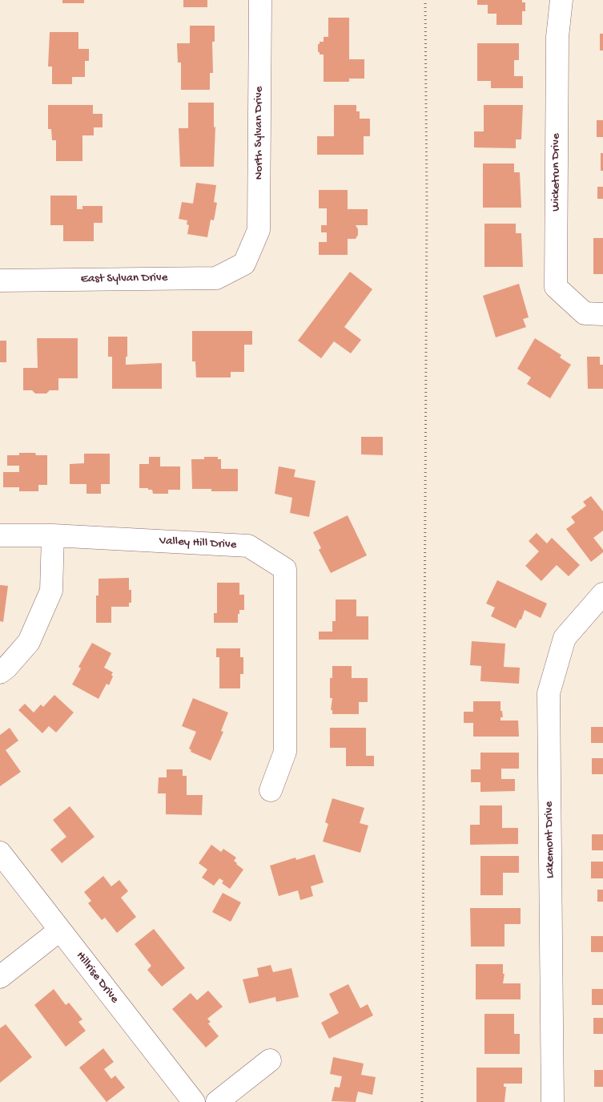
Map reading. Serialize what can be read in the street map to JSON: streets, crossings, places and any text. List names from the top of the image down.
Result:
{
  "streets": {
    "street": [
      "North Sylvan Drive",
      "Wicketrun Drive",
      "East Sylvan Drive",
      "Valley Hill Drive",
      "Lakemont Drive",
      "Hillrise Drive"
    ]
  },
  "crossings": [
    ["North Sylvan Drive", "East Sylvan Drive"]
  ]
}
